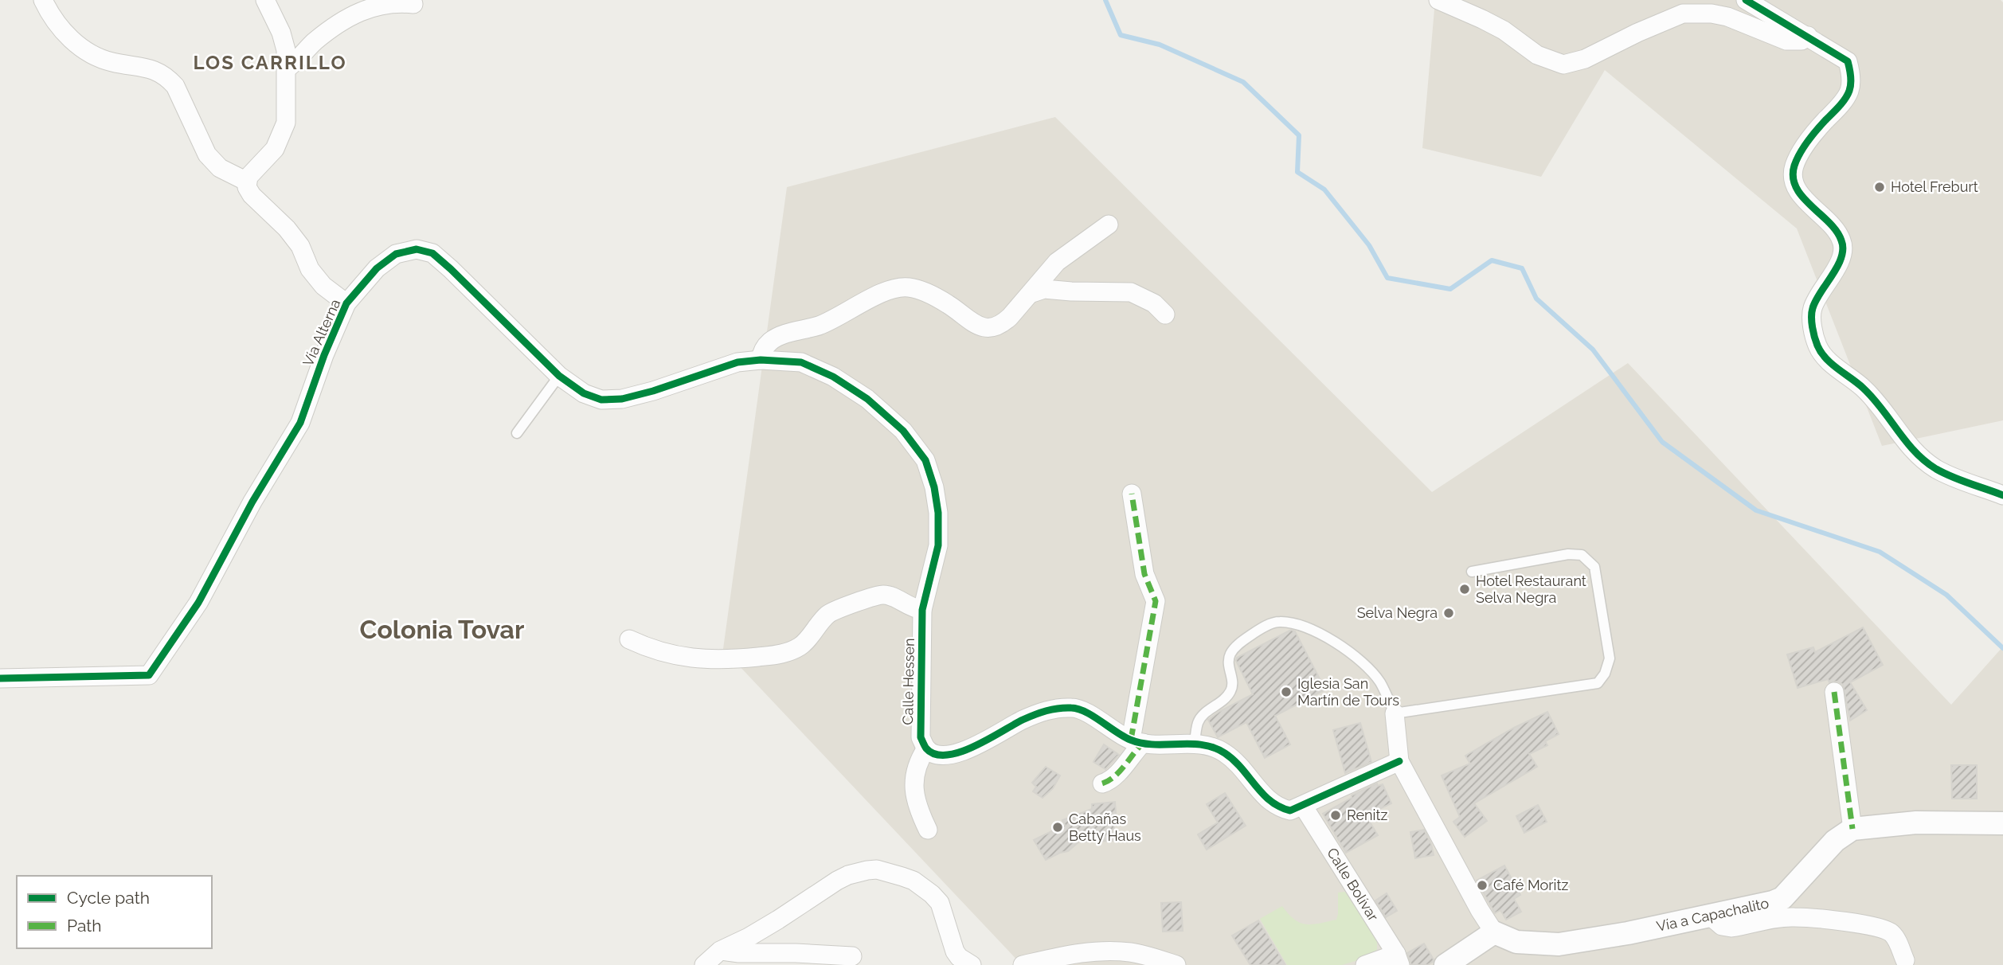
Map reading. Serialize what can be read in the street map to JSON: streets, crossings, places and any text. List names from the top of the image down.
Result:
{
  "streets": {
    "street": [
      "Vía Alterna",
      "Calle Hessen",
      "Calle Bolívar",
      "Vía a Capachalito"
    ]
  },
  "crossings": [
    ["Vía Alterna", "Calle Hessen"]
  ],
  "districts": ["LOS CARRILLO", "Colonia Tovar"],
  "places": [
    "Hotel Freburt",
    "Hotel Restaurant Selva Negra",
    "Selva Negra",
    "Iglesia San Martín de Tours",
    "Renitz",
    "Cabañas Betty Haus",
    "Café Moritz"
  ],
  "legend": ["Cycle path", "Path"]
}
